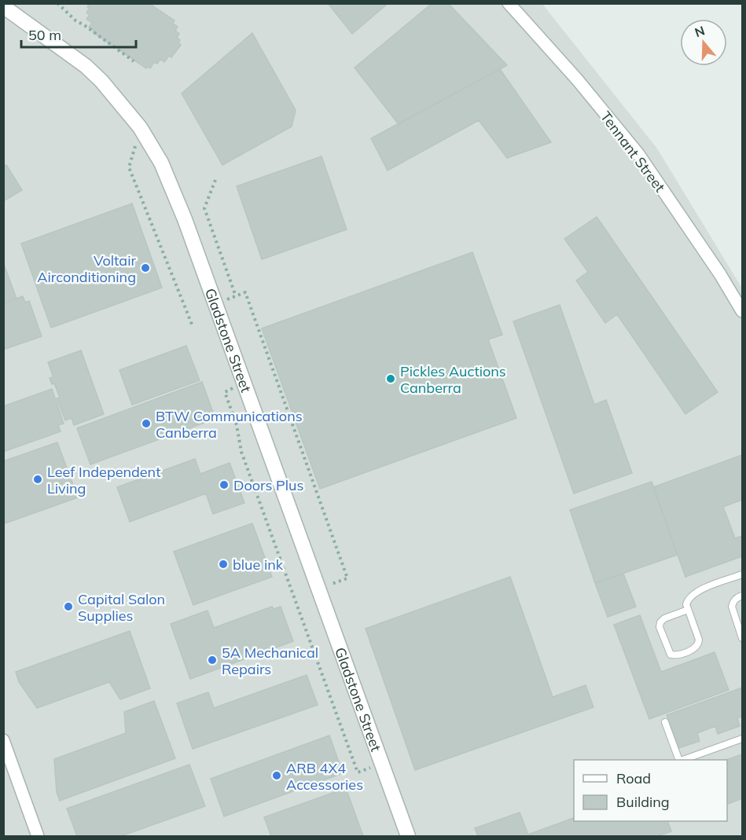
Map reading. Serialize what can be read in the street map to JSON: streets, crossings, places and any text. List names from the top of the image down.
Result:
{
  "streets": {
    "street": ["Tennant Street", "Gladstone Street"]
  },
  "places": [
    "Voltair Airconditioning",
    "Pickles Auctions Canberra",
    "BTW Communications Canberra",
    "Leef Independent Living",
    "Doors Plus",
    "blue ink",
    "Capital Salon Supplies",
    "5A Mechanical Repairs",
    "ARB 4X4 Accessories"
  ],
  "legend": ["Road", "Building"],
  "scale_bar": "50 m",
  "north": "top"
}
